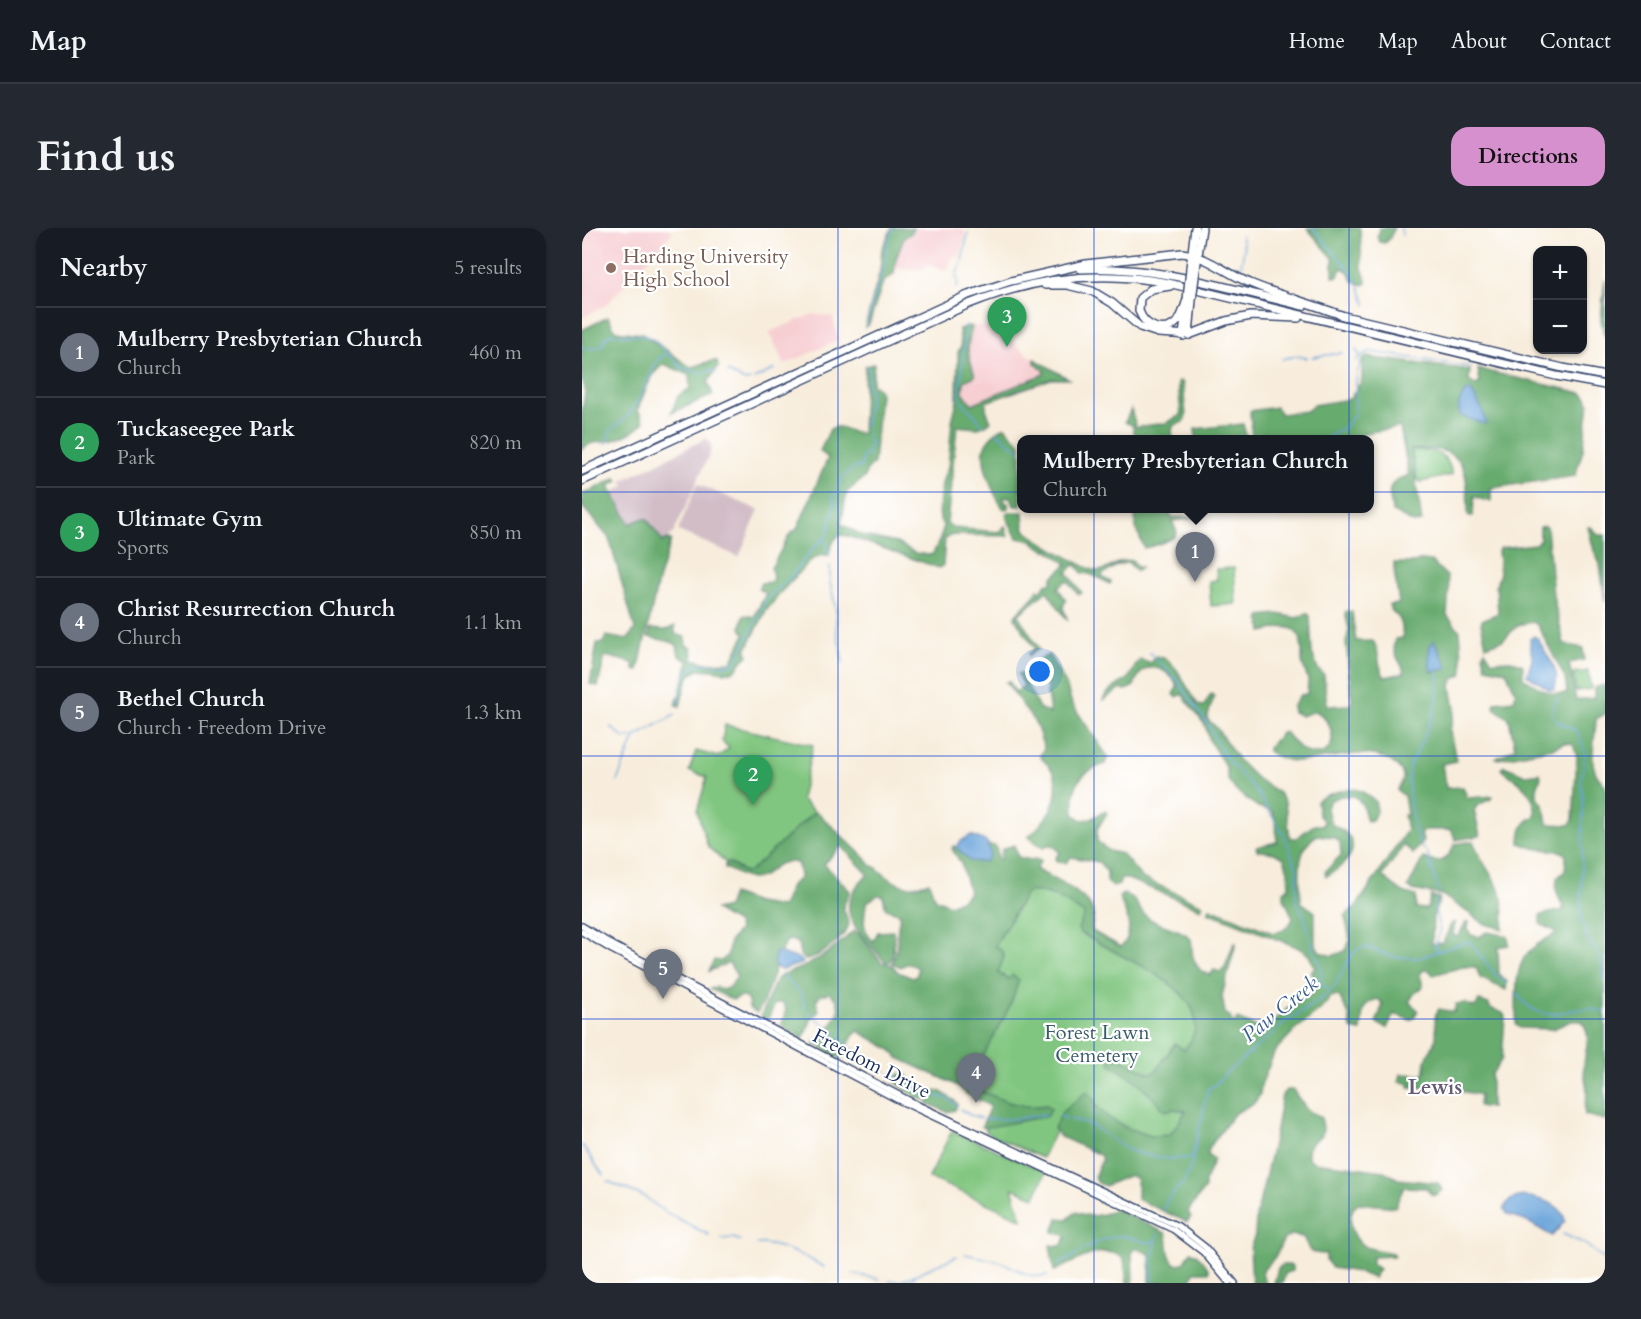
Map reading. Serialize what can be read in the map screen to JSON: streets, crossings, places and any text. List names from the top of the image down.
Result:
{
  "streets": {
    "main road": ["Freedom Drive"]
  },
  "districts": ["Lewis"],
  "water": ["Paw Creek"],
  "parks": ["Forest Lawn Cemetery"],
  "places": ["Harding University High School"],
  "page": {
    "header": "Map",
    "nav": [
      "Home",
      "Map",
      "About",
      "Contact"
    ],
    "buttons": "Directions",
    "title": "Find us",
    "heading": ["Nearby", "5 results"],
    "map_buttons": ["+", "−"],
    "pins": [
      "3",
      "1",
      "2",
      "5",
      "4"
    ],
    "list": [
      {
        "mark": "1",
        "name": "Mulberry Presbyterian Church",
        "note": "Church",
        "value": "460 m"
      },
      {
        "mark": "2",
        "name": "Tuckaseegee Park",
        "note": "Park",
        "value": "820 m"
      },
      {
        "mark": "3",
        "name": "Ultimate Gym",
        "note": "Sports",
        "value": "850 m"
      },
      {
        "mark": "4",
        "name": "Christ Resurrection Church",
        "note": "Church",
        "value": "1.1 km"
      },
      {
        "mark": "5",
        "name": "Bethel Church",
        "note": "Church · Freedom Drive",
        "value": "1.3 km"
      }
    ],
    "popup": ["Mulberry Presbyterian Church", "Church"]
  }
}
